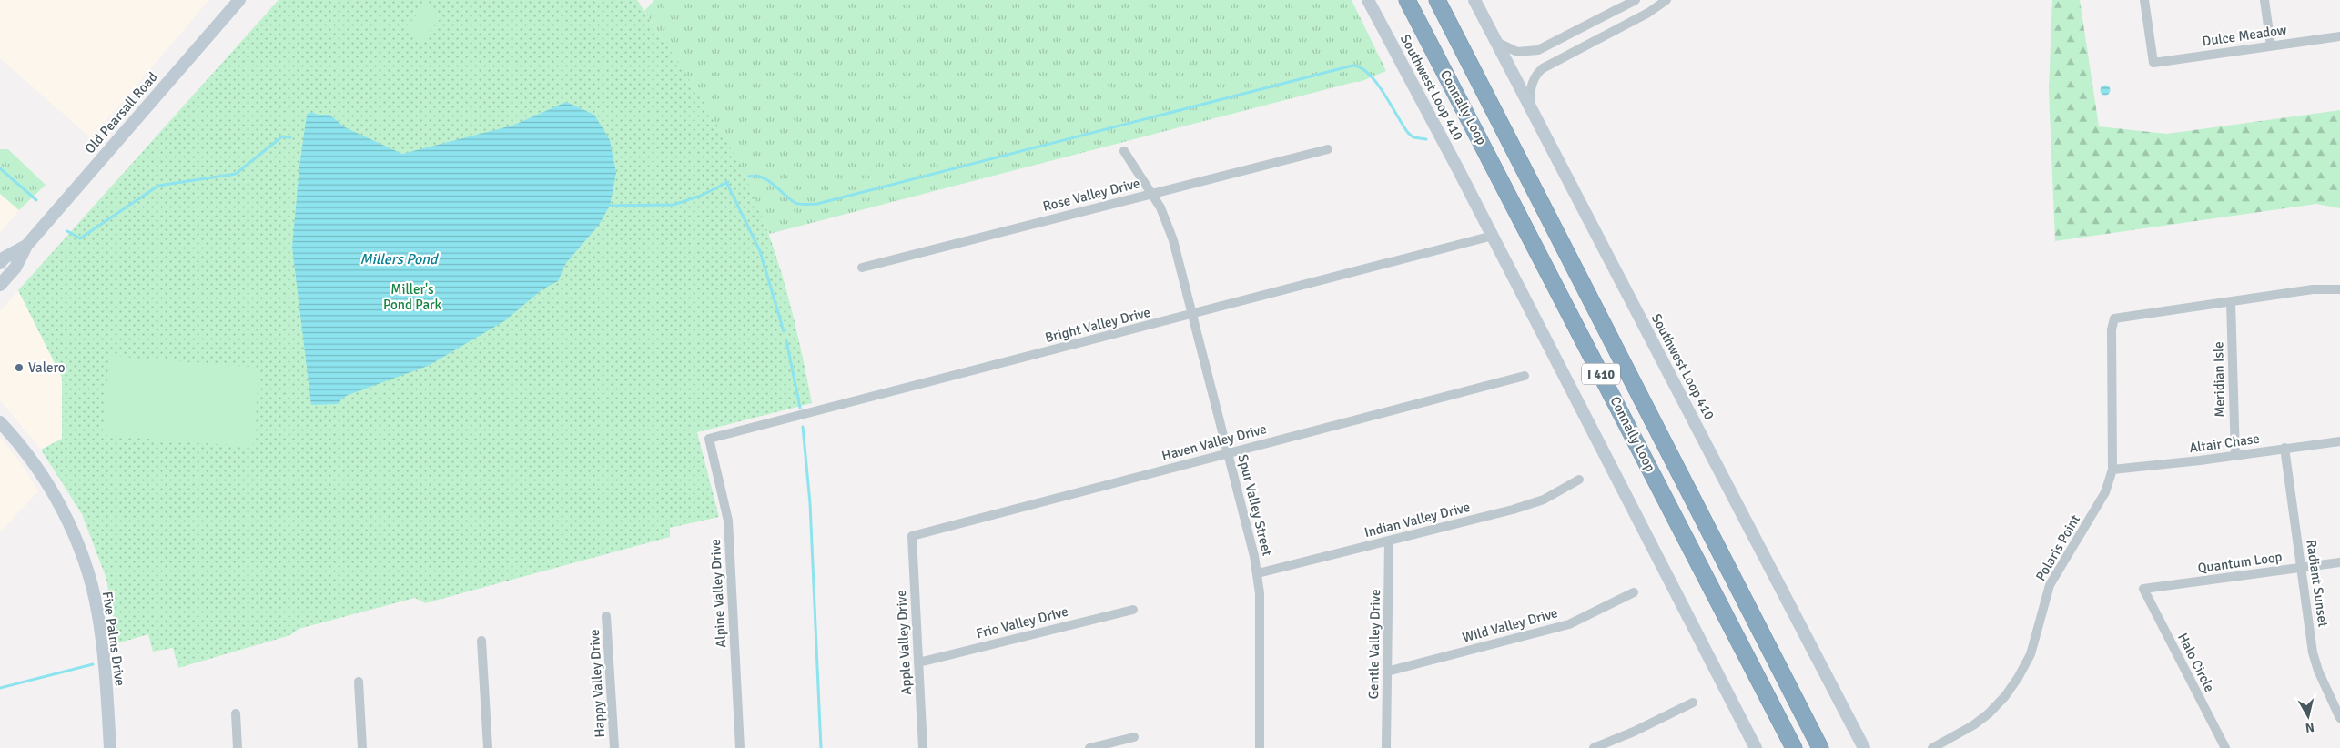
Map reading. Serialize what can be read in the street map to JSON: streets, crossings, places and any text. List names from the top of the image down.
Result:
{
  "streets": {
    "highway": ["Connally Loop", "I 410"],
    "main road": ["Southwest Loop 410", "Old Pearsall Road", "Five Palms Drive"],
    "street": [
      "Dulce Meadow",
      "Rose Valley Drive",
      "Bright Valley Drive",
      "Meridian Isle",
      "Haven Valley Drive",
      "Altair Chase",
      "Spur Valley Street",
      "Indian Valley Drive",
      "Polaris Point",
      "Quantum Loop",
      "Radiant Sunset",
      "Alpine Valley Drive",
      "Frio Valley Drive",
      "Wild Valley Drive",
      "Apple Valley Drive",
      "Gentle Valley Drive",
      "Halo Circle",
      "Happy Valley Drive"
    ]
  },
  "crossings": [
    ["Southwest Loop 410", "Bright Valley Drive"],
    ["Rose Valley Drive", "Spur Valley Street"],
    ["Bright Valley Drive", "Spur Valley Street"],
    ["Bright Valley Drive", "Alpine Valley Drive"],
    ["Meridian Isle", "Altair Chase"],
    ["Meridian Isle", "Polaris Point"],
    ["Haven Valley Drive", "Spur Valley Street"],
    ["Haven Valley Drive", "Apple Valley Drive"],
    ["Altair Chase", "Polaris Point"],
    ["Altair Chase", "Radiant Sunset"],
    ["Spur Valley Street", "Indian Valley Drive"],
    ["Indian Valley Drive", "Gentle Valley Drive"],
    ["Quantum Loop", "Radiant Sunset"],
    ["Quantum Loop", "Halo Circle"],
    ["Frio Valley Drive", "Apple Valley Drive"],
    ["Wild Valley Drive", "Gentle Valley Drive"]
  ],
  "water": ["Millers Pond"],
  "parks": ["Miller's Pond Park"],
  "places": ["Valero"],
  "north": "bottom"
}
